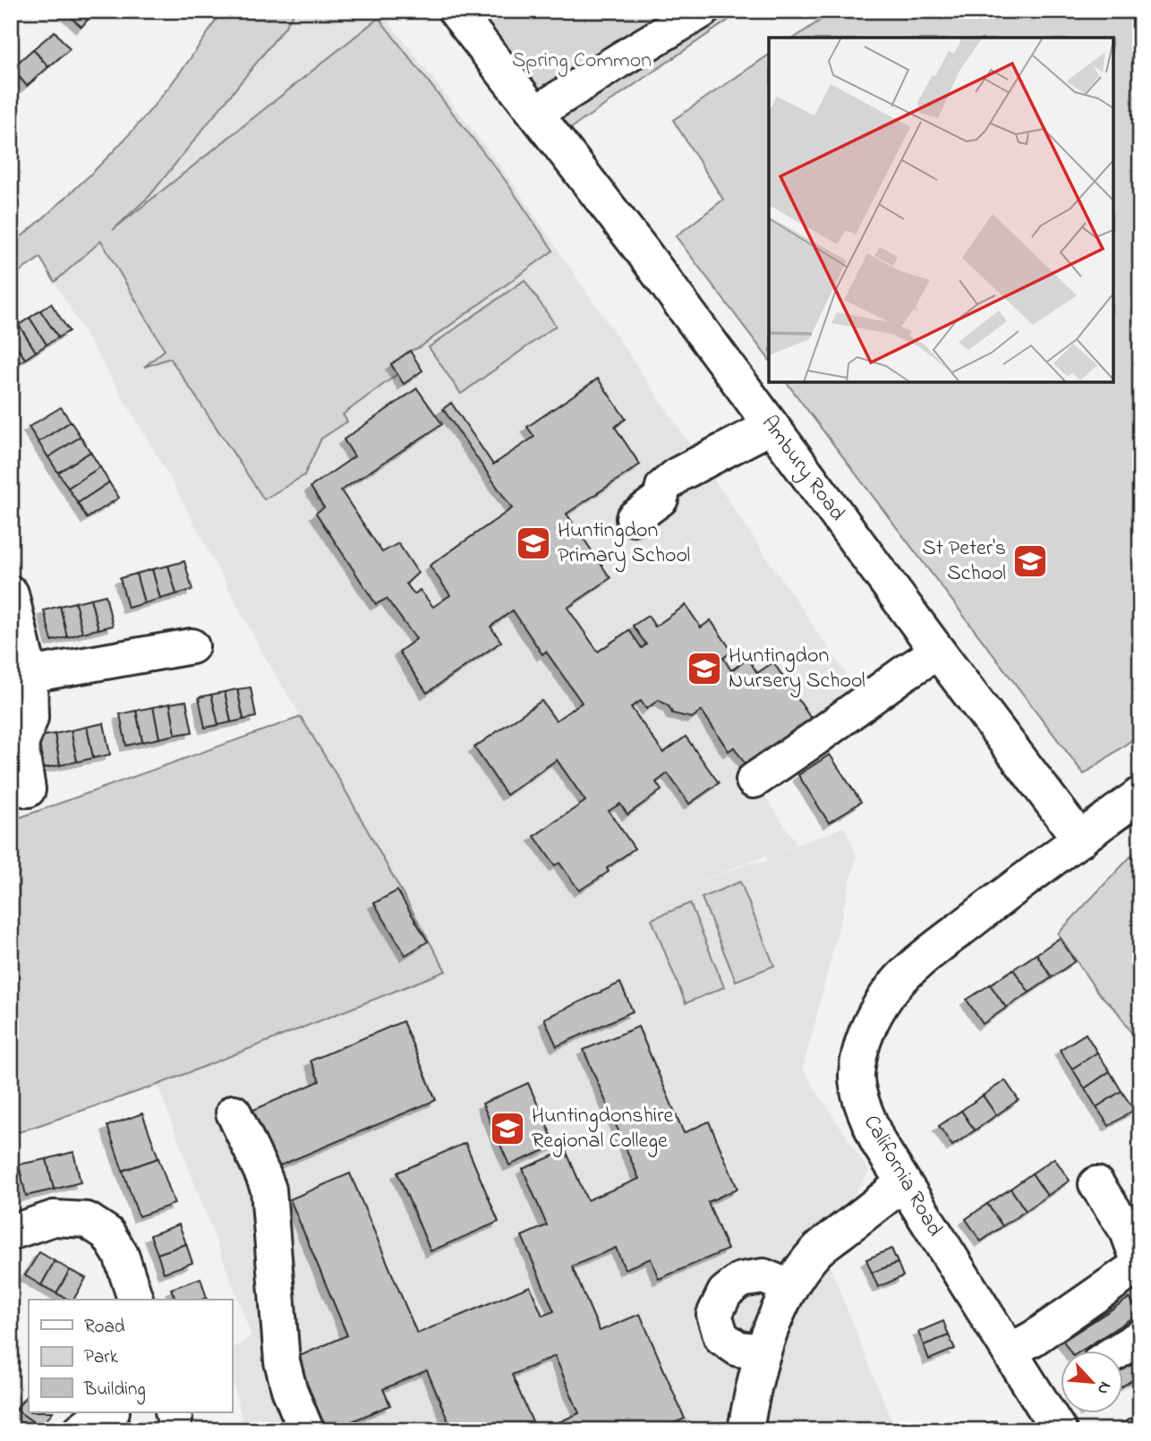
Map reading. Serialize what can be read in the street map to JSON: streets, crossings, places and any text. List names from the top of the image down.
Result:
{
  "streets": {
    "street": ["Ambury Road", "California Road"]
  },
  "crossings": [
    ["Ambury Road", "California Road"]
  ],
  "parks": ["Spring Common"],
  "places": {
    "school or university": [
      "Huntingdon Primary School",
      "St Peter's School",
      "Huntingdon Nursery School",
      "Huntingdonshire Regional College"
    ]
  },
  "legend": ["Road", "Park", "Building"],
  "north": "bottom right"
}
